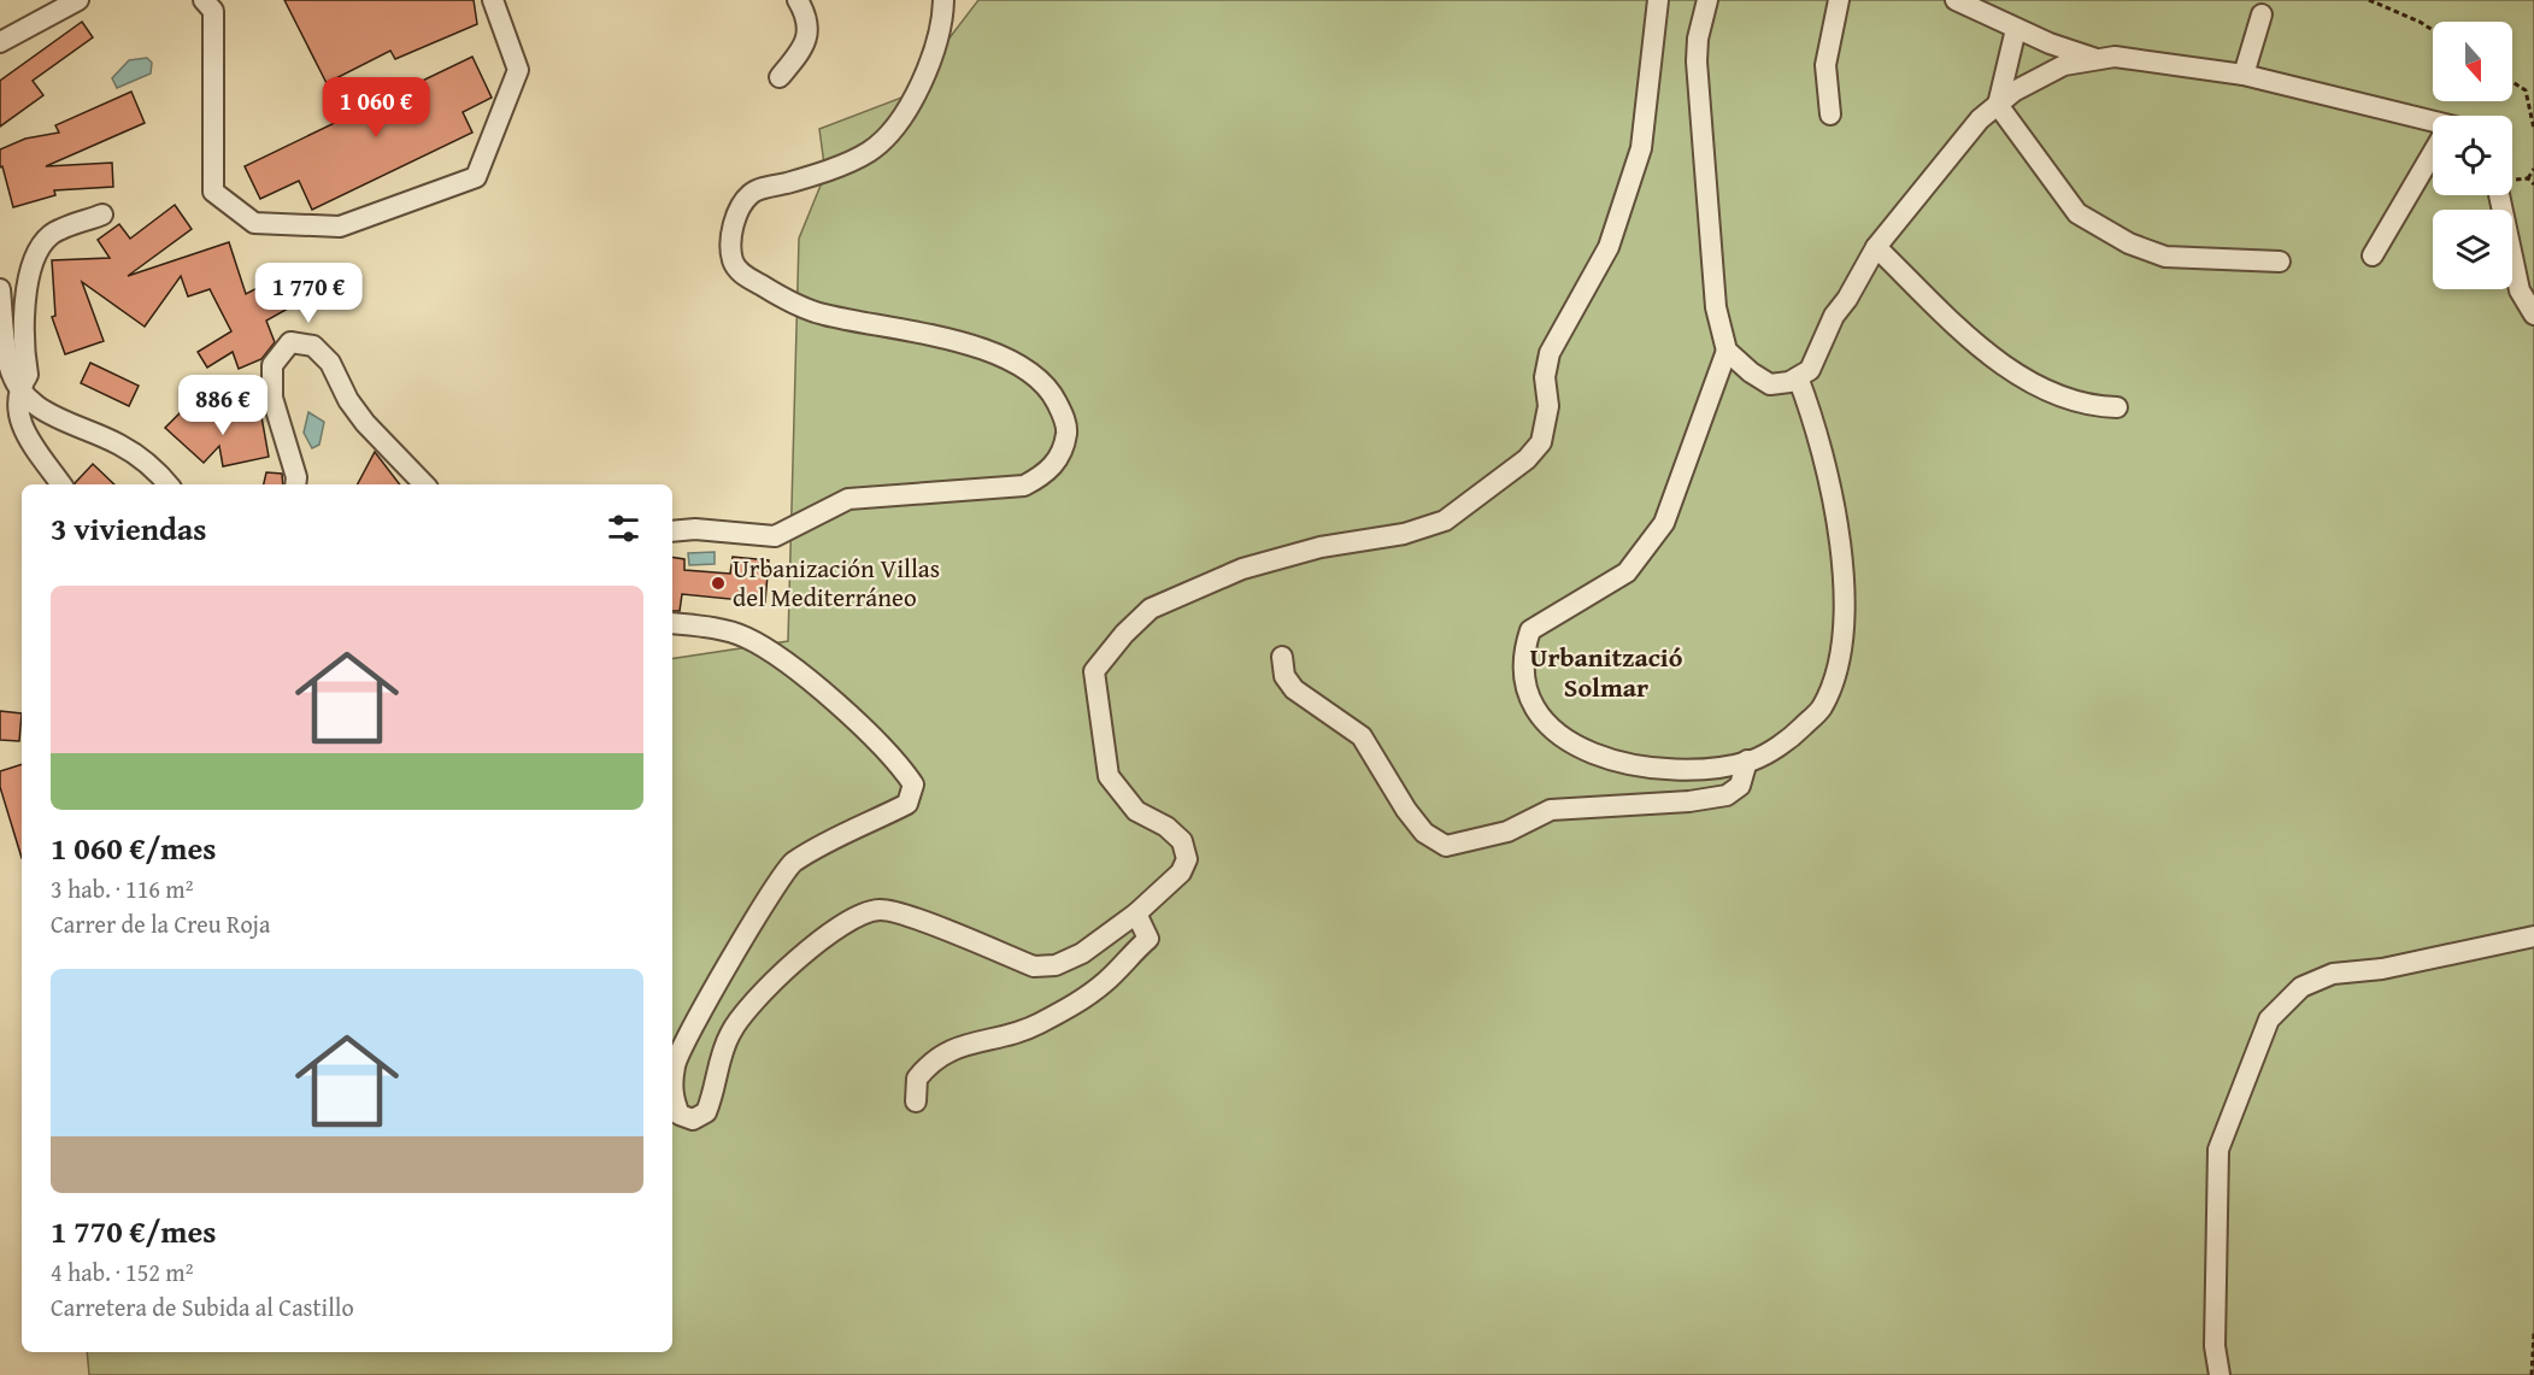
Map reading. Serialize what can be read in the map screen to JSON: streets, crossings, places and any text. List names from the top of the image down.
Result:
{
  "districts": ["Urbanització Solmar"],
  "places": ["Urbanización Villas del Mediterráneo"],
  "north": "bottom",
  "page": {
    "price": ["1 060 €", "1 770 €", "886 €"],
    "heading": "3 viviendas",
    "list": [
      {
        "name": "1 060 €/mes",
        "note": "3 hab. · 116 m² · Carrer de la Creu Roja"
      },
      {
        "name": "1 770 €/mes",
        "note": "4 hab. · 152 m² · Carretera de Subida al Castillo"
      }
    ]
  }
}
